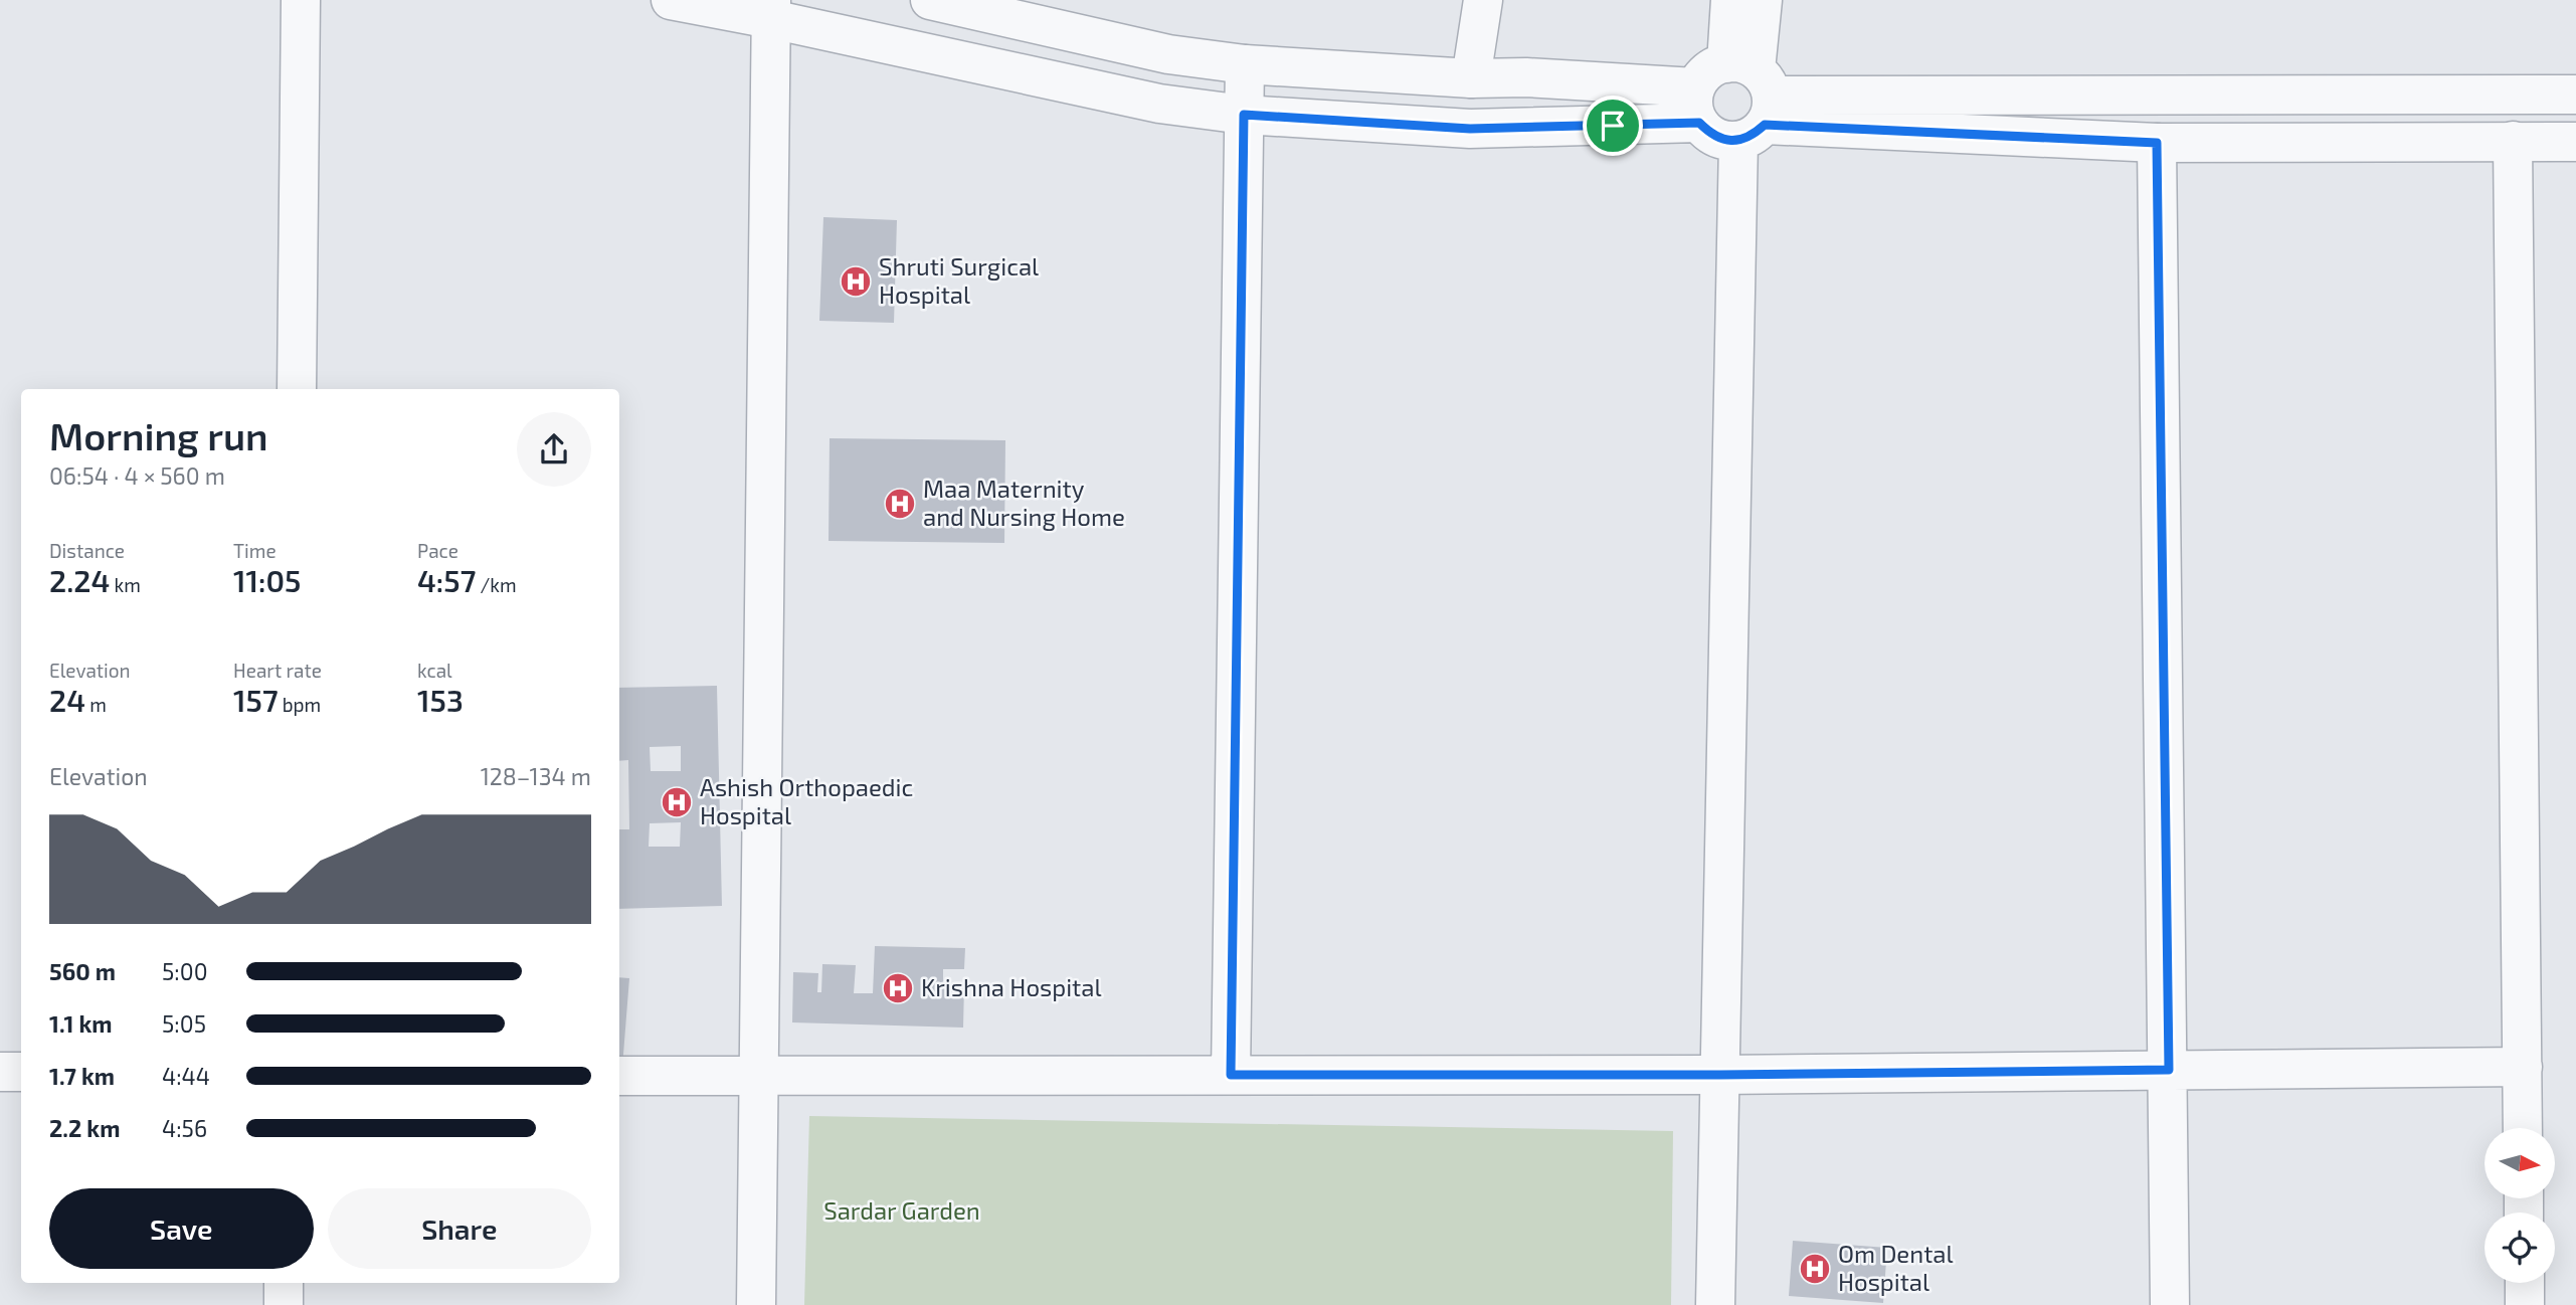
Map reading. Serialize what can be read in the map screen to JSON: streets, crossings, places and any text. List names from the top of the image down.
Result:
{
  "parks": ["Sardar Garden"],
  "places": {
    "hospital": [
      "Shruti Surgical Hospital",
      "Maa Maternity and Nursing Home",
      "Ashish Orthopaedic Hospital",
      "Krishna Hospital",
      "Om Dental Hospital"
    ]
  },
  "north": "right",
  "page": {
    "heading": ["Morning run", "06:54 · 4 × 560 m"],
    "stats": [
      ["Distance", "2.24 km"],
      ["Time", "11:05"],
      ["Pace", "4:57 /km"],
      ["Elevation", "24 m"],
      ["Heart rate", "157 bpm"],
      ["kcal", "153"]
    ],
    "chart": ["Elevation", "128–134 m"],
    "list": [
      {
        "name": "560 m",
        "note": "5:00"
      },
      {
        "name": "1.1 km",
        "note": "5:05"
      },
      {
        "name": "1.7 km",
        "note": "4:44"
      },
      {
        "name": "2.2 km",
        "note": "4:56"
      }
    ],
    "buttons": ["Save", "Share"]
  }
}
